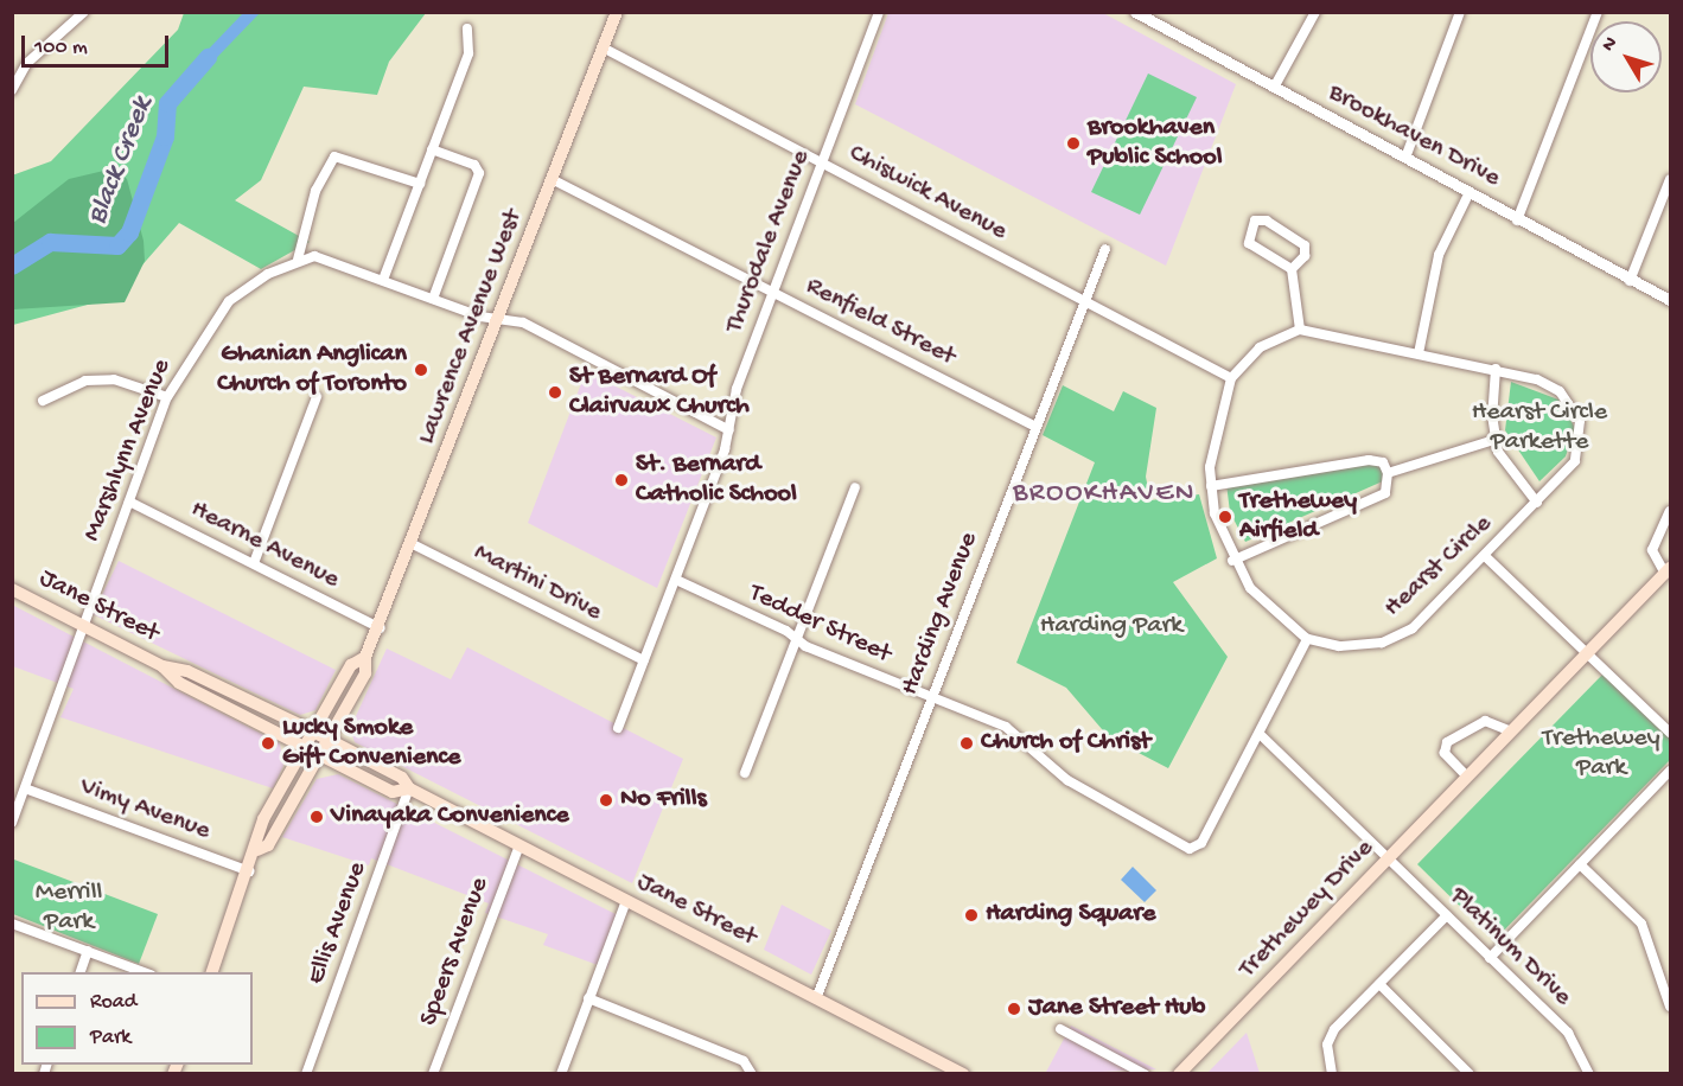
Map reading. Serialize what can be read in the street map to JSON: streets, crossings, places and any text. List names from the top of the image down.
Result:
{
  "streets": {
    "main road": ["Lawrence Avenue West", "Jane Street", "Trethewey Drive"],
    "street": [
      "Brookhaven Drive",
      "Chiswick Avenue",
      "Thurodale Avenue",
      "Renfield Street",
      "Marshlynn Avenue",
      "Hearne Avenue",
      "Hearst Circle",
      "Martini Drive",
      "Harding Avenue",
      "Tedder Street",
      "Vimy Avenue",
      "Ellis Avenue",
      "Platinum Drive",
      "Speers Avenue"
    ]
  },
  "crossings": [
    ["Chiswick Avenue", "Thurodale Avenue"],
    ["Chiswick Avenue", "Lawrence Avenue West"],
    ["Chiswick Avenue", "Hearst Circle"],
    ["Chiswick Avenue", "Harding Avenue"],
    ["Thurodale Avenue", "Renfield Street"],
    ["Thurodale Avenue", "Martini Drive"],
    ["Thurodale Avenue", "Tedder Street"],
    ["Renfield Street", "Lawrence Avenue West"],
    ["Renfield Street", "Harding Avenue"],
    ["Lawrence Avenue West", "Hearne Avenue"],
    ["Lawrence Avenue West", "Martini Drive"],
    ["Lawrence Avenue West", "Jane Street"],
    ["Lawrence Avenue West", "Vimy Avenue"],
    ["Marshlynn Avenue", "Hearne Avenue"],
    ["Marshlynn Avenue", "Jane Street"],
    ["Marshlynn Avenue", "Vimy Avenue"],
    ["Jane Street", "Harding Avenue"],
    ["Jane Street", "Ellis Avenue"],
    ["Jane Street", "Speers Avenue"],
    ["Harding Avenue", "Tedder Street"],
    ["Trethewey Drive", "Platinum Drive"]
  ],
  "districts": ["BROOKHAVEN"],
  "water": ["Black Creek"],
  "parks": [
    "Hearst Circle Parkette",
    "Harding Park",
    "Trethewey Park",
    "Merrill Park"
  ],
  "places": [
    "Brookhaven Public School",
    "Ghanian Anglican Church of Toronto",
    "St Bernard Of Clairvaux Church",
    "St. Bernard Catholic School",
    "Trethewey Airfield",
    "Lucky Smoke Gift Convenience",
    "Church of Christ",
    "No Frills",
    "Vinayaka Convenience",
    "Harding Square",
    "Jane Street Hub"
  ],
  "legend": ["Road", "Park"],
  "scale_bar": "100 m",
  "north": "top left"
}
